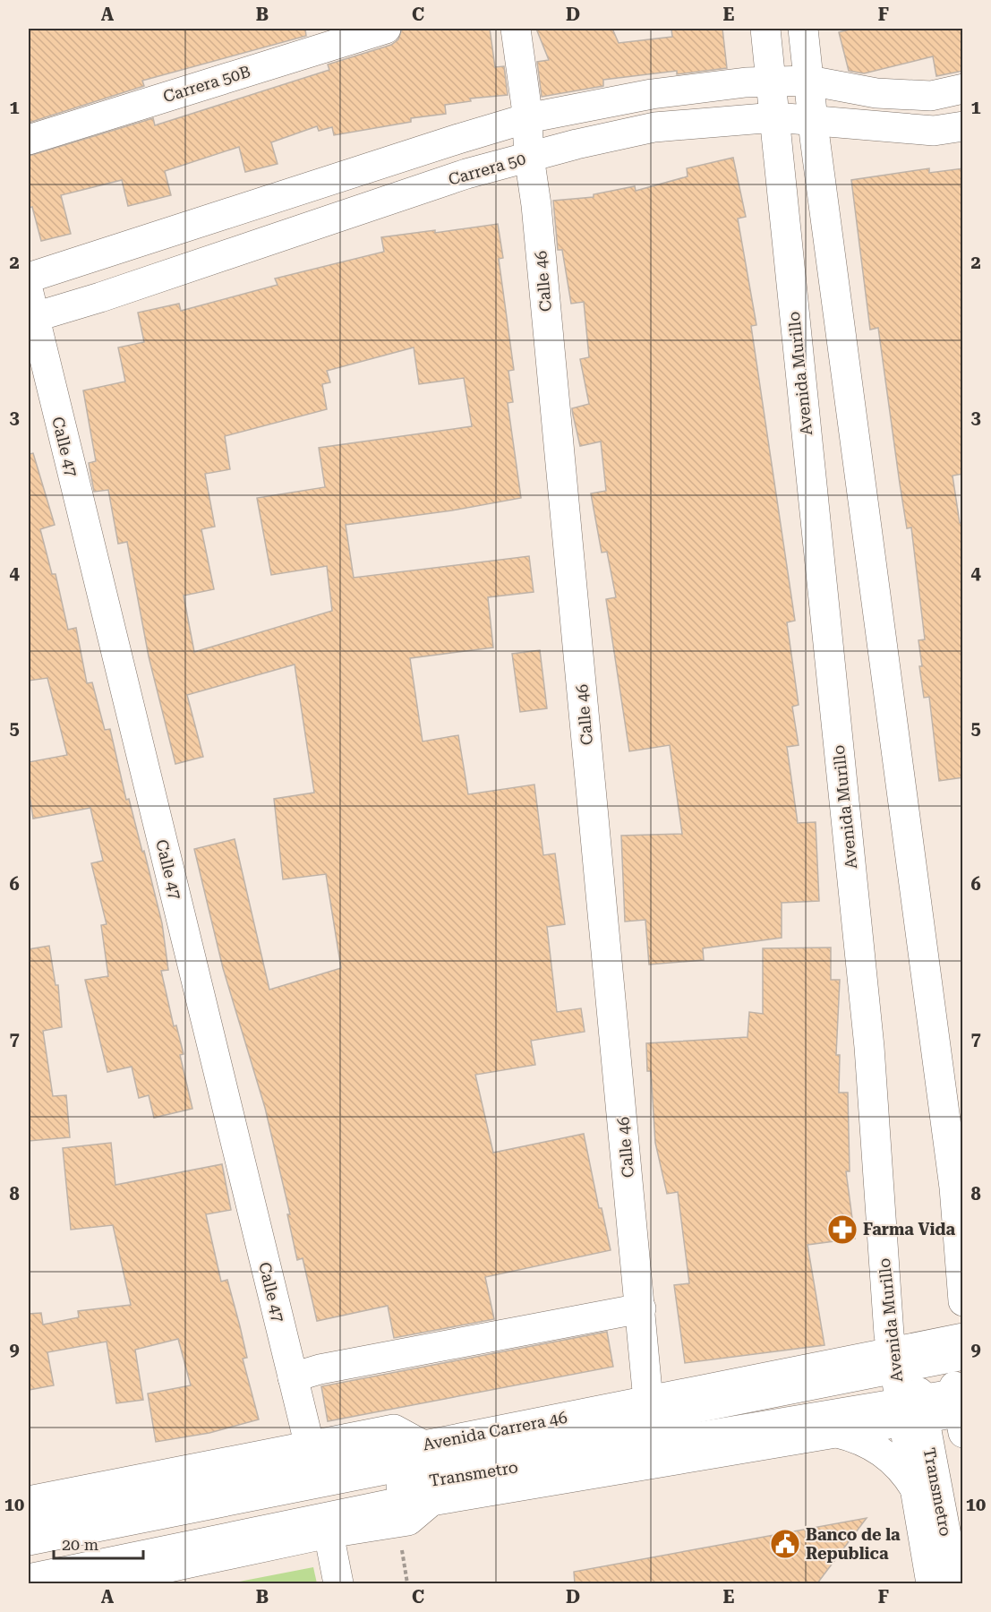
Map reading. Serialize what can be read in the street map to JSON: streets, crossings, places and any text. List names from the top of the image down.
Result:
{
  "streets": {
    "street": [
      "Carrera 50B",
      "Carrera 50",
      "Calle 46",
      "Avenida Murillo",
      "Calle 47",
      "Avenida Carrera 46",
      "Transmetro"
    ]
  },
  "crossings": [
    ["Carrera 50", "Calle 46"],
    ["Carrera 50", "Avenida Murillo"],
    ["Carrera 50", "Calle 47"],
    ["Calle 46", "Avenida Carrera 46"],
    ["Avenida Murillo", "Avenida Carrera 46"],
    ["Avenida Murillo", "Transmetro"],
    ["Avenida Carrera 46", "Transmetro"]
  ],
  "places": {
    "pharmacy": ["Farma Vida"],
    "public building": ["Banco de la Republica"]
  },
  "scale_bar": "20 m",
  "grid": {
    "columns": [
      "A",
      "B",
      "C",
      "D",
      "E",
      "F"
    ],
    "rows": [
      "1",
      "2",
      "3",
      "4",
      "5",
      "6",
      "7",
      "8",
      "9",
      "10"
    ]
  }
}
